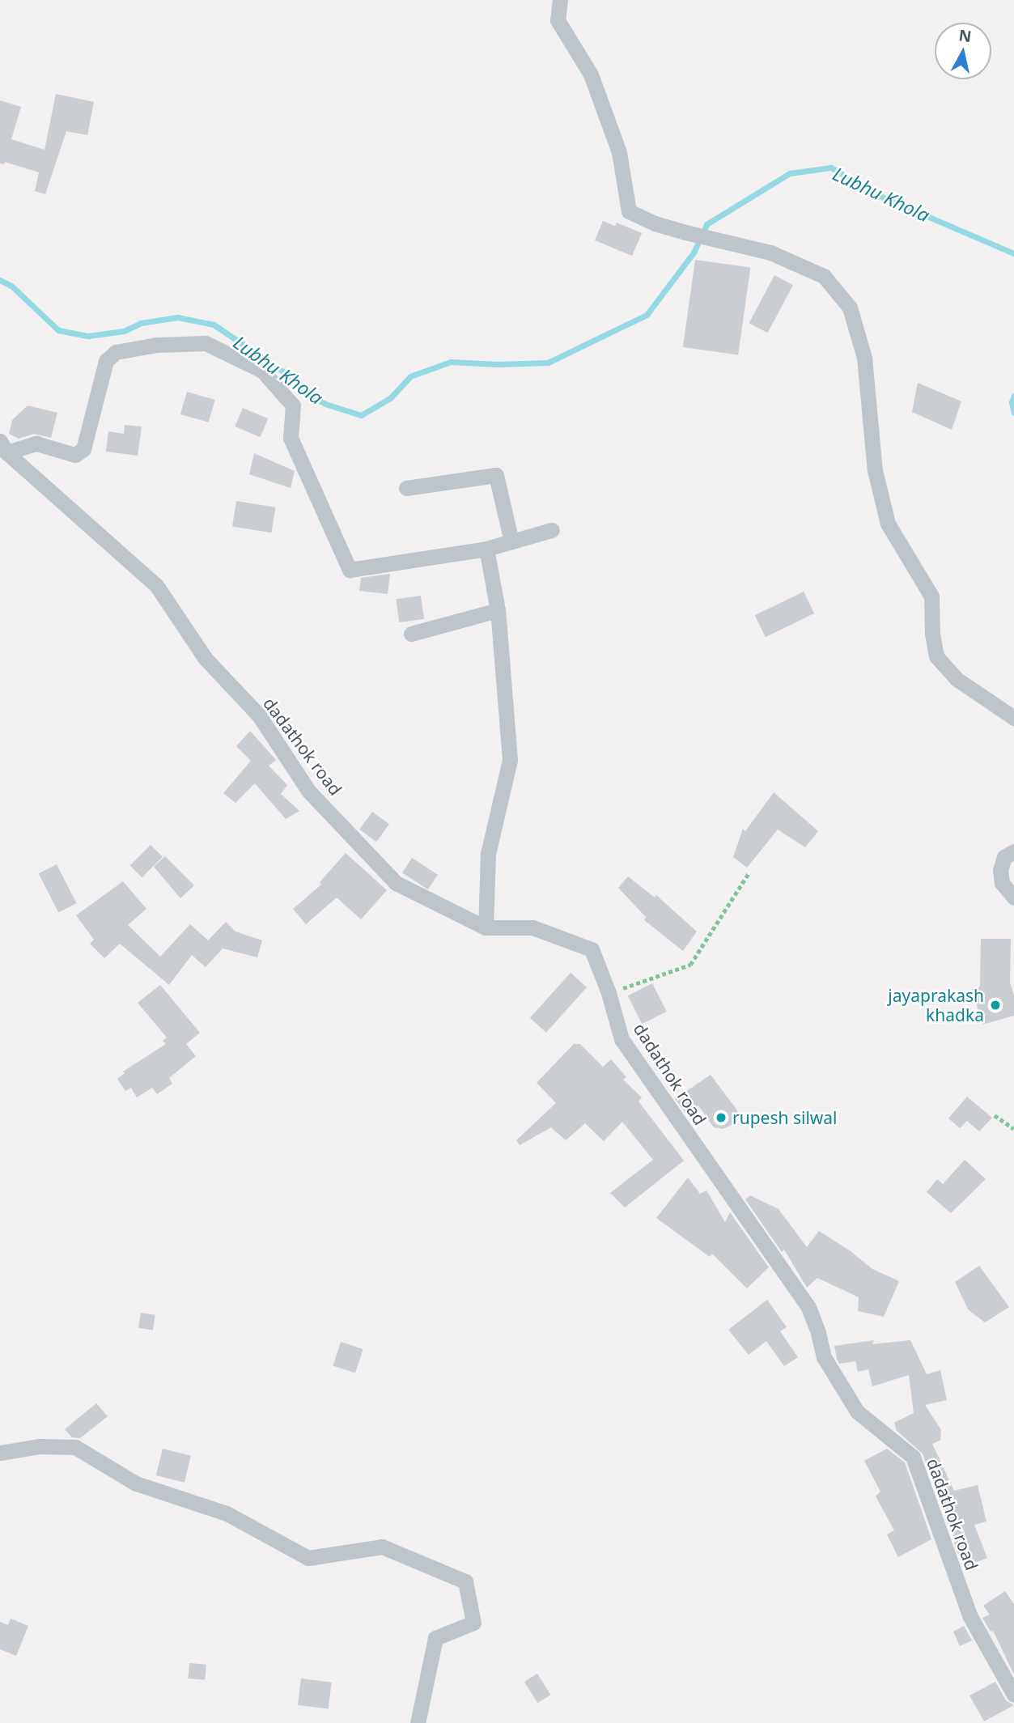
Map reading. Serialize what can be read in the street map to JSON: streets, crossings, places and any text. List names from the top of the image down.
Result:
{
  "streets": {
    "street": ["dadathok road"]
  },
  "water": ["Lubhu Khola"],
  "places": ["jayaprakash khadka", "rupesh silwal"],
  "north": "top"
}
